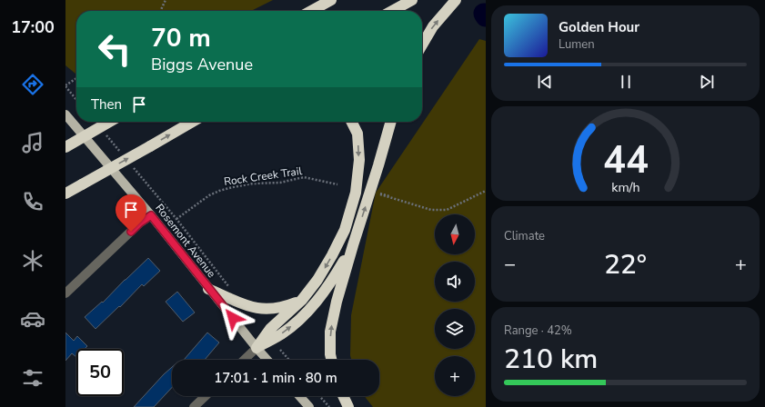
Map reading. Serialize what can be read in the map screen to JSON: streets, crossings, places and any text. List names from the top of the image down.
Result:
{
  "streets": {
    "main road": ["Rosemont Avenue"],
    "path": ["Rock Creek Trail"]
  },
  "north": "bottom",
  "page": {
    "tabs": "17:00",
    "turn": ["70 m", "Biggs Avenue"],
    "song": ["Golden Hour", "Lumen"],
    "then": "Then",
    "tile": [
      "Climate",
      ["Range · 42%", "210 km"]
    ],
    "map_buttons": "+",
    "heat": ["−", "22°", "+"],
    "limit": "50",
    "trip": "17:01 · 1 min · 80 m",
    "gauge": ["44", "km/h"]
  }
}
